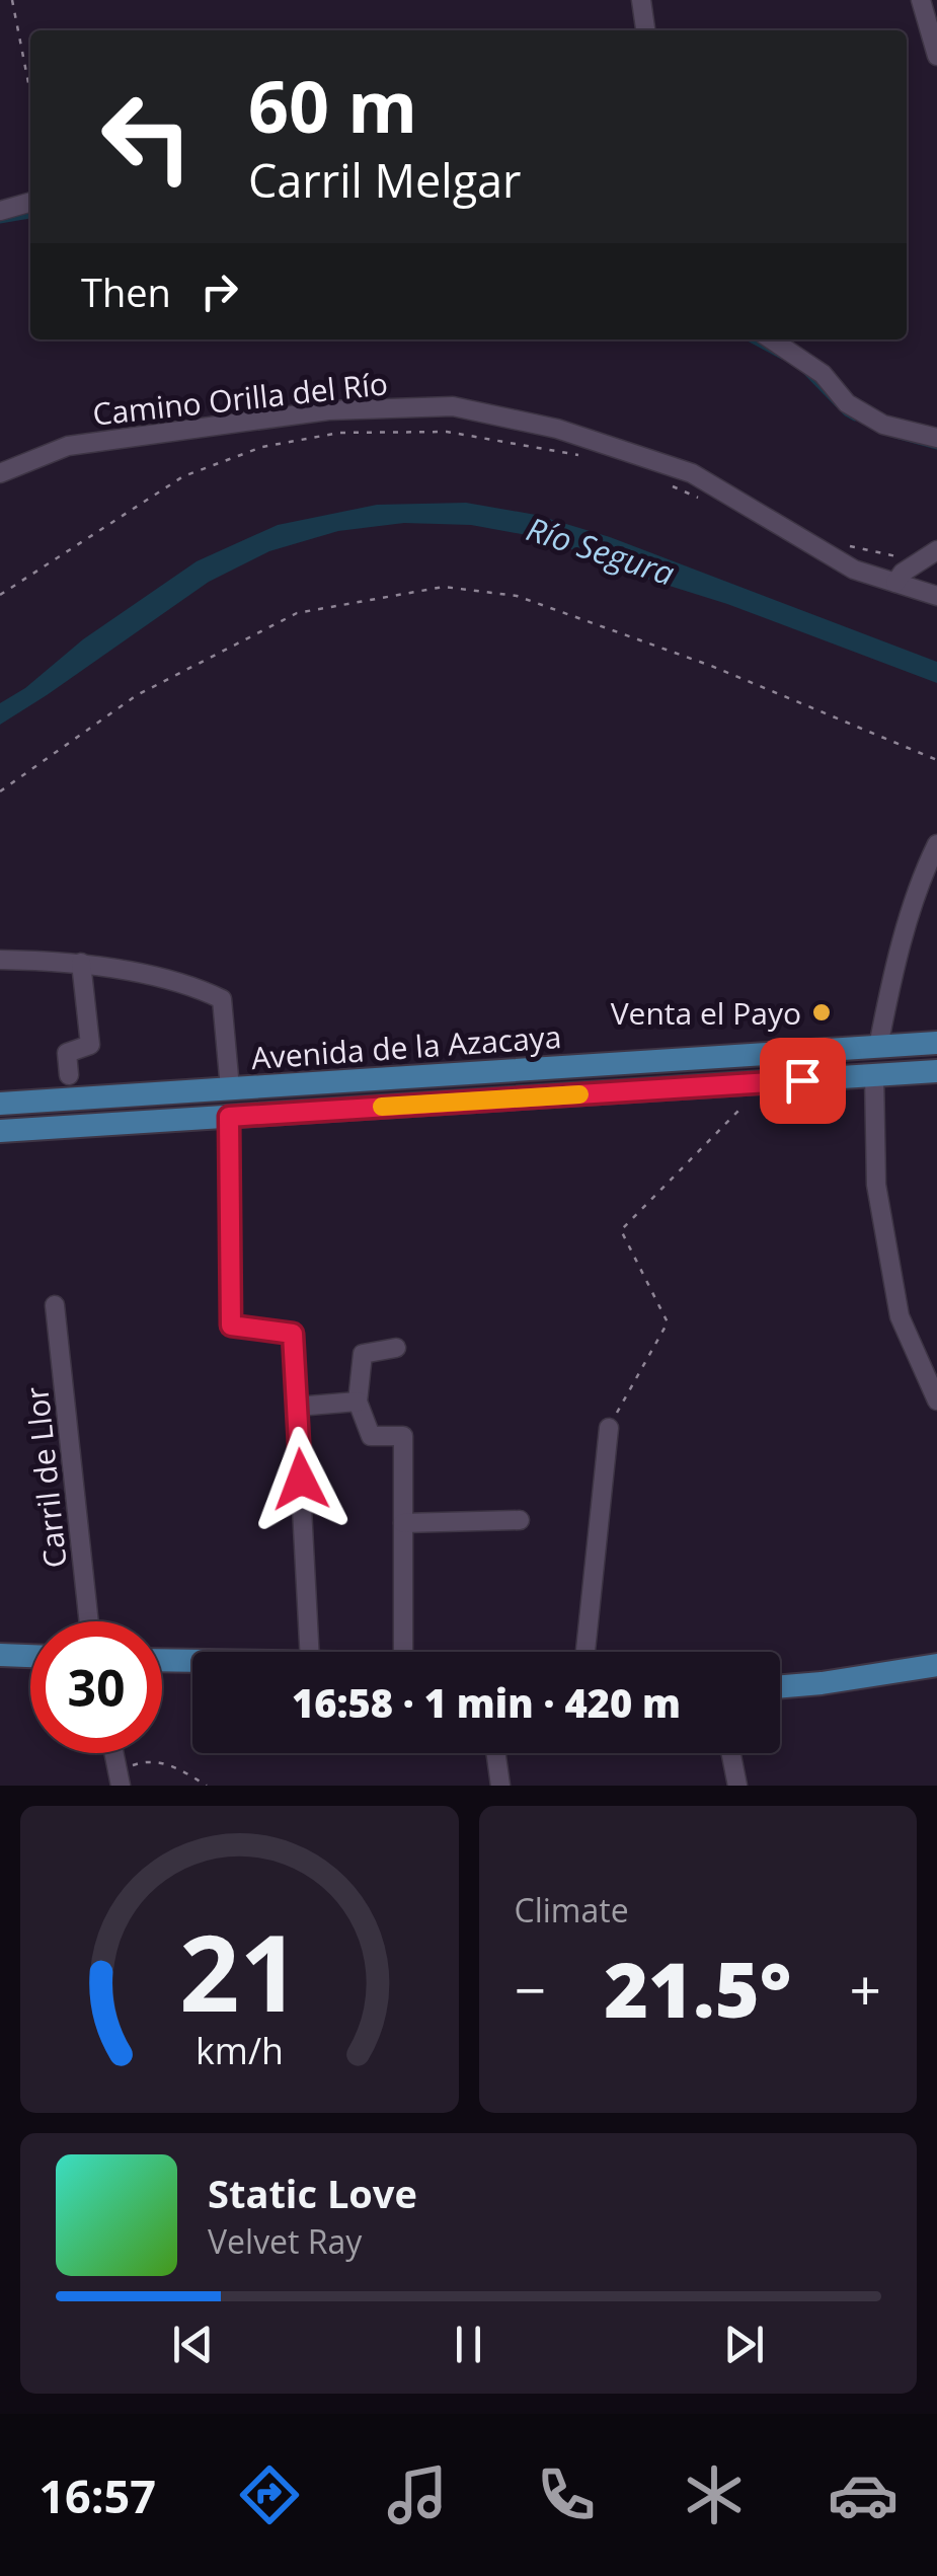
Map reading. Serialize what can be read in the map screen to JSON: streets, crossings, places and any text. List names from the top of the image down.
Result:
{
  "streets": {
    "main road": ["Avenida de la Azacaya"],
    "street": ["Camino Orilla del Río", "Carril de Llor"]
  },
  "water": ["Río Segura"],
  "places": ["Venta el Payo"],
  "page": {
    "turn": ["60 m", "Carril Melgar"],
    "then": "Then",
    "limit": "30",
    "trip": "16:58 · 1 min · 420 m",
    "tile": "Climate",
    "heat": ["−", "21.5°", "+"],
    "song": ["Static Love", "Velvet Ray"],
    "tabs": "16:57",
    "gauge": ["21", "km/h"]
  }
}
